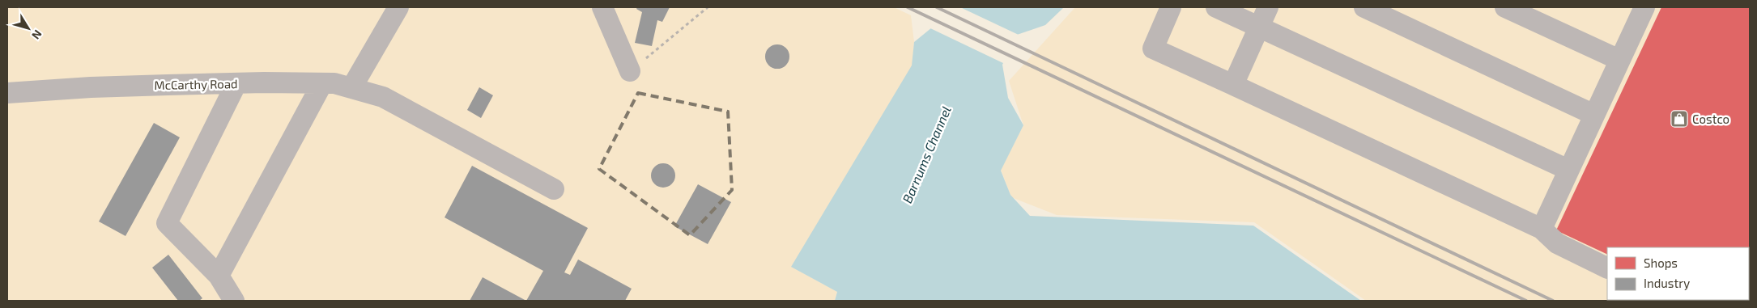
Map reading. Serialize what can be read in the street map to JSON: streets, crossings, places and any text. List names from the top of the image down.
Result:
{
  "streets": {
    "street": ["McCarthy Road"]
  },
  "water": ["Barnums Channel"],
  "places": {
    "shop": ["Costco"]
  },
  "legend": ["Shops", "Industry"],
  "north": "bottom right"
}
